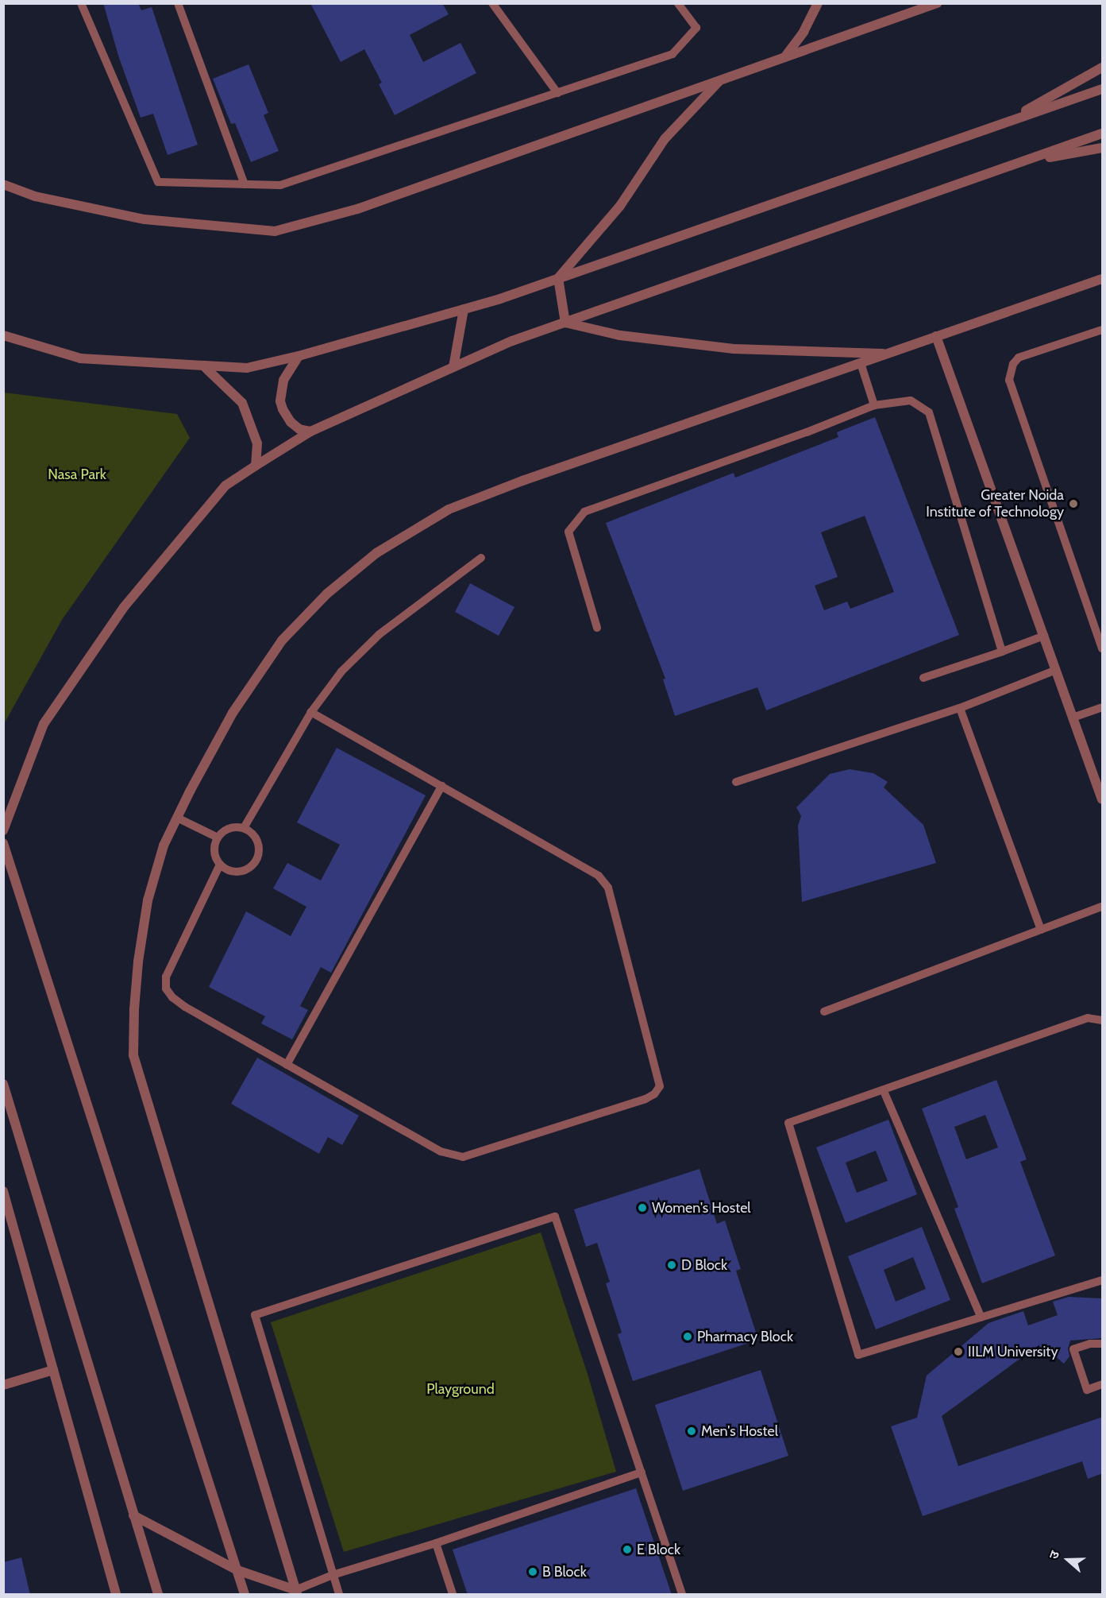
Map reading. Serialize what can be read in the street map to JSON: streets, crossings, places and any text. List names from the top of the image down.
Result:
{
  "parks": ["Nasa Park", "Playground"],
  "places": [
    "Greater Noida Institute of Technology",
    "Women's Hostel",
    "D Block",
    "Pharmacy Block",
    "IILM University",
    "Men's Hostel",
    "E Block",
    "B Block"
  ],
  "north": "left"
}
